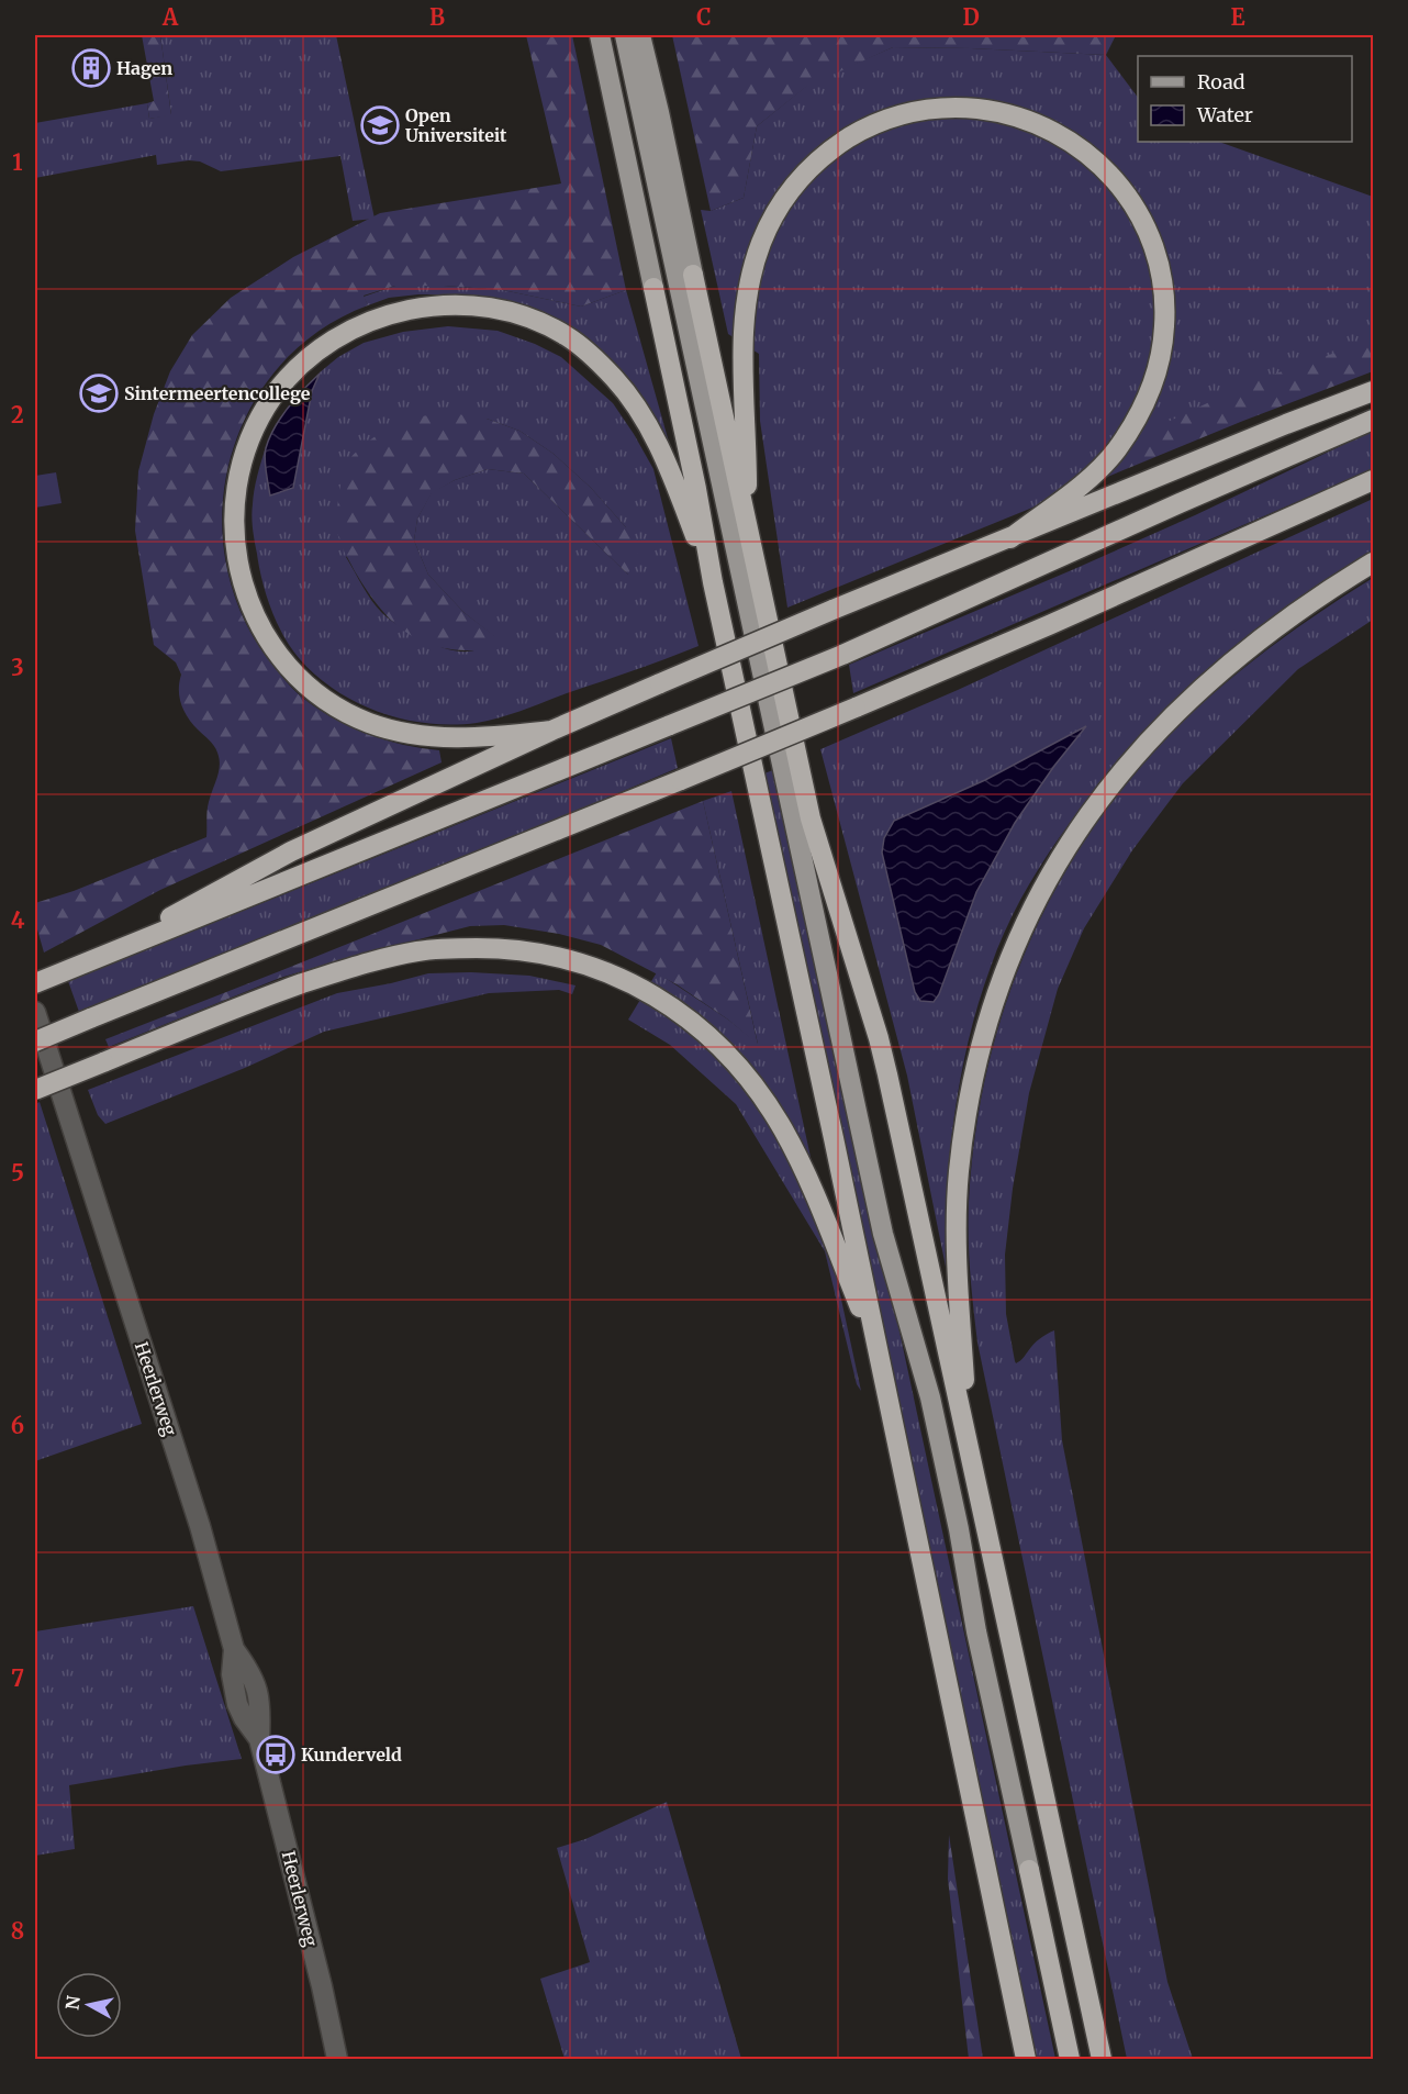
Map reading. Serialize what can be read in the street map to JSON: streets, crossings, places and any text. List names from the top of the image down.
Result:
{
  "streets": {
    "street": ["Heerlerweg"]
  },
  "places": {
    "building": ["Hagen"],
    "school or university": ["Open Universiteit", "Sintermeertencollege"],
    "bus stop": ["Kunderveld"]
  },
  "legend": ["Road", "Water"],
  "north": "left",
  "grid": {
    "columns": [
      "A",
      "B",
      "C",
      "D",
      "E"
    ],
    "rows": [
      "1",
      "2",
      "3",
      "4",
      "5",
      "6",
      "7",
      "8"
    ]
  }
}
